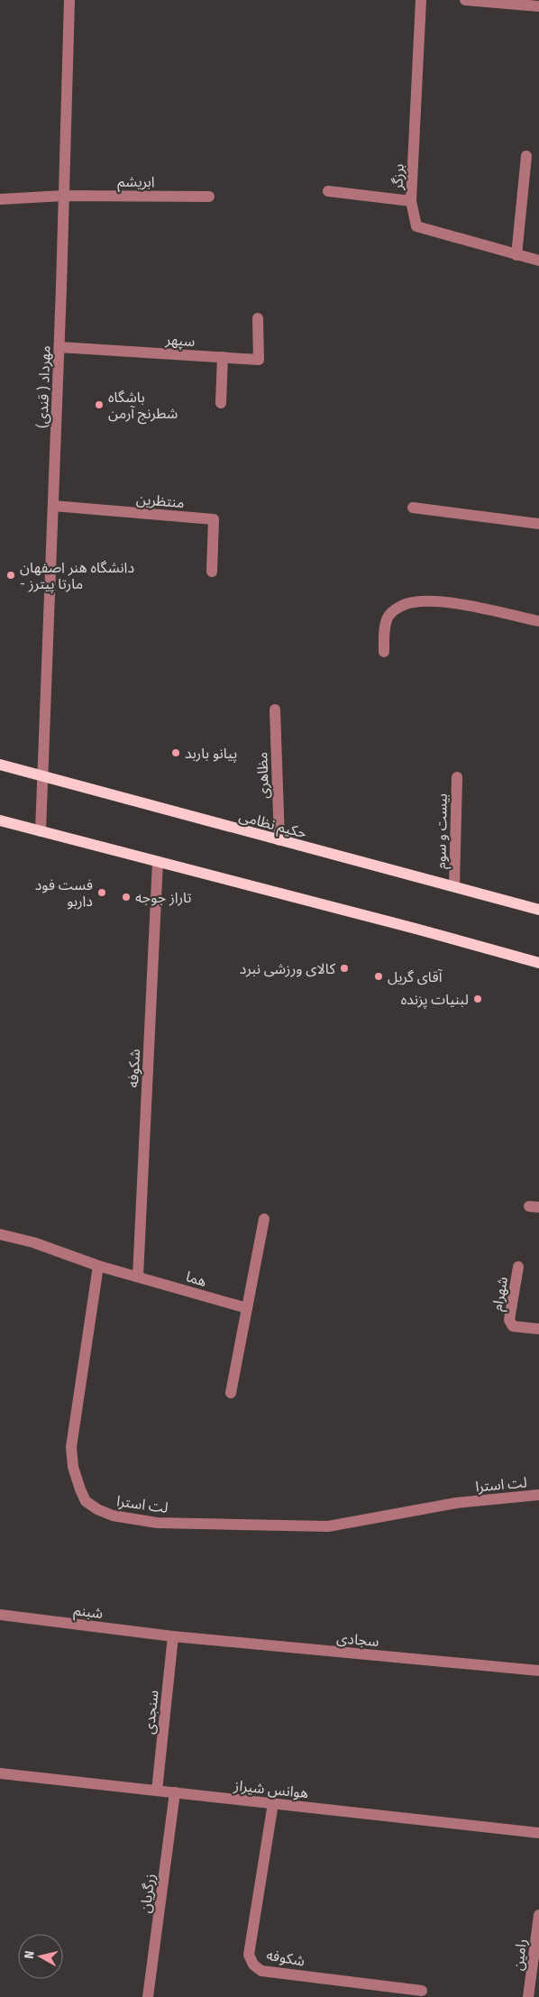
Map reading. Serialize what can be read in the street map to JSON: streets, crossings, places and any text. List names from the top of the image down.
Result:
{
  "streets": {
    "main road": ["حکیم نظامی"],
    "street": [
      "برزگر",
      "ابریشم",
      "سپهر",
      "مهرداد ( قندی)",
      "منتظرین",
      "مظاهری",
      "بیست و سوم",
      "شکوفه",
      "هما",
      "شهرام",
      "لت استرا",
      "شبنم",
      "سجادی",
      "سنجدی",
      "هوانس شیراز",
      "زرگریان",
      "رامین"
    ]
  },
  "crossings": [
    ["ابریشم", "مهرداد ( قندی)"],
    ["سپهر", "مهرداد ( قندی)"],
    ["مهرداد ( قندی)", "منتظرین"],
    ["مهرداد ( قندی)", "حکیم نظامی"],
    ["مظاهری", "حکیم نظامی"],
    ["حکیم نظامی", "بیست و سوم"],
    ["شکوفه", "هما"],
    ["شکوفه", "هوانس شیراز"],
    ["هما", "لت استرا"],
    ["شبنم", "سجادی"],
    ["شبنم", "سنجدی"],
    ["سجادی", "سنجدی"],
    ["سنجدی", "هوانس شیراز"],
    ["هوانس شیراز", "زرگریان"]
  ],
  "places": [
    "باشگاه شطرنج آرمن",
    "دانشگاه هنر اصفهان - مارتا پیترز",
    "پیانو باربد",
    "فست فود داربو",
    "تاراز جوجه",
    "کالای ورزشی نبرد",
    "آقای گریل",
    "لبنیات پزنده"
  ],
  "north": "left"
}
